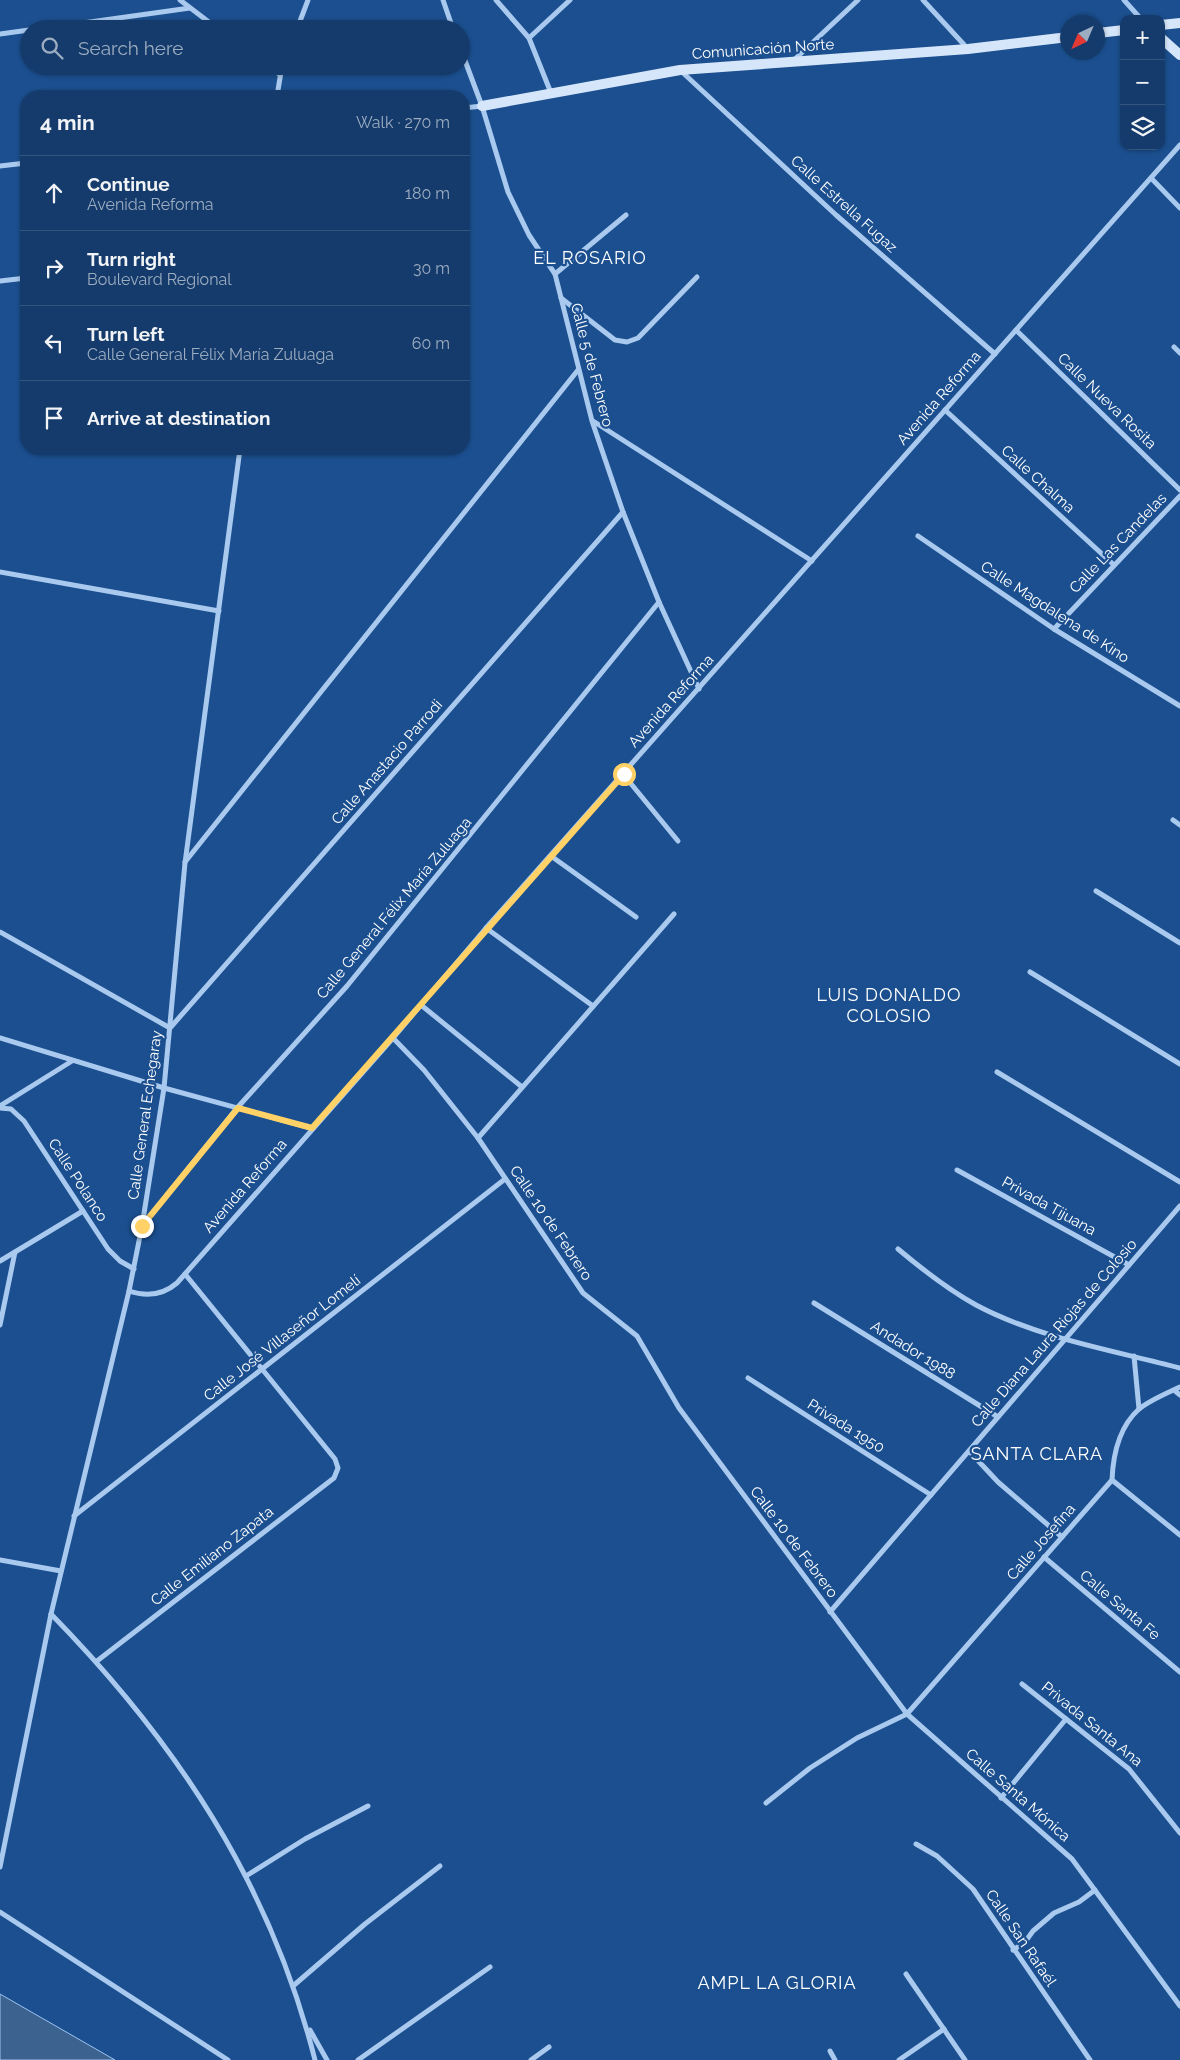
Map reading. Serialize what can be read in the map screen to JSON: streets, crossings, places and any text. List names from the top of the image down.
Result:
{
  "streets": {
    "street": [
      "Comunicación Norte",
      "Calle Estrella Fugaz",
      "Calle 5 de Febrero",
      "Avenida Reforma",
      "Calle Nueva Rosita",
      "Calle Chalma",
      "Calle Las Candelas",
      "Calle Magdalena de Kino",
      "Calle Anastacio Parrodi",
      "Calle General Félix María Zuluaga",
      "Calle General Echegaray",
      "Calle Polanco",
      "Privada Tijuana",
      "Calle 10 de Febrero",
      "Calle Diana Laura Riojas de Colosio",
      "Calle José Villaseñor Lomelí",
      "Andador 1988",
      "Privada 1950",
      "Calle Josefina",
      "Calle Emiliano Zapata",
      "Calle Santa Fe",
      "Privada Santa Ana",
      "Calle Santa Mónica",
      "Calle San Rafaél"
    ]
  },
  "crossings": [
    ["Comunicación Norte", "Calle Estrella Fugaz"],
    ["Comunicación Norte", "Calle 5 de Febrero"],
    ["Calle Estrella Fugaz", "Avenida Reforma"],
    ["Calle 5 de Febrero", "Avenida Reforma"],
    ["Calle 5 de Febrero", "Calle Anastacio Parrodi"],
    ["Calle 5 de Febrero", "Calle General Félix María Zuluaga"],
    ["Avenida Reforma", "Calle Nueva Rosita"],
    ["Avenida Reforma", "Calle Chalma"],
    ["Avenida Reforma", "Calle General Echegaray"],
    ["Avenida Reforma", "Calle 10 de Febrero"],
    ["Calle Chalma", "Calle Las Candelas"],
    ["Calle Las Candelas", "Calle Magdalena de Kino"],
    ["Calle Anastacio Parrodi", "Calle General Echegaray"],
    ["Calle General Félix María Zuluaga", "Calle General Echegaray"],
    ["Calle General Echegaray", "Calle Polanco"],
    ["Calle General Echegaray", "Calle José Villaseñor Lomelí"],
    ["Privada Tijuana", "Calle Diana Laura Riojas de Colosio"],
    ["Calle 10 de Febrero", "Calle Diana Laura Riojas de Colosio"],
    ["Calle 10 de Febrero", "Calle José Villaseñor Lomelí"],
    ["Calle 10 de Febrero", "Calle Santa Mónica"],
    ["Calle Diana Laura Riojas de Colosio", "Andador 1988"],
    ["Calle Diana Laura Riojas de Colosio", "Privada 1950"],
    ["Calle Diana Laura Riojas de Colosio", "Calle Santa Mónica"],
    ["Calle José Villaseñor Lomelí", "Calle Emiliano Zapata"],
    ["Calle Josefina", "Calle Santa Fe"],
    ["Calle Josefina", "Calle Santa Mónica"]
  ],
  "districts": [
    "EL ROSARIO",
    "LUIS DONALDO COLOSIO",
    "SANTA CLARA",
    "AMPL LA GLORIA"
  ],
  "north": "bottom left",
  "page": {
    "map_buttons": ["+", "−"],
    "search": "Search here",
    "heading": ["4 min", "Walk · 270 m"],
    "list": [
      ["Continue", "Avenida Reforma", "180 m"],
      ["Turn right", "Boulevard Regional", "30 m"],
      ["Turn left", "Calle General Félix María Zuluaga", "60 m"],
      "Arrive at destination"
    ]
  }
}
